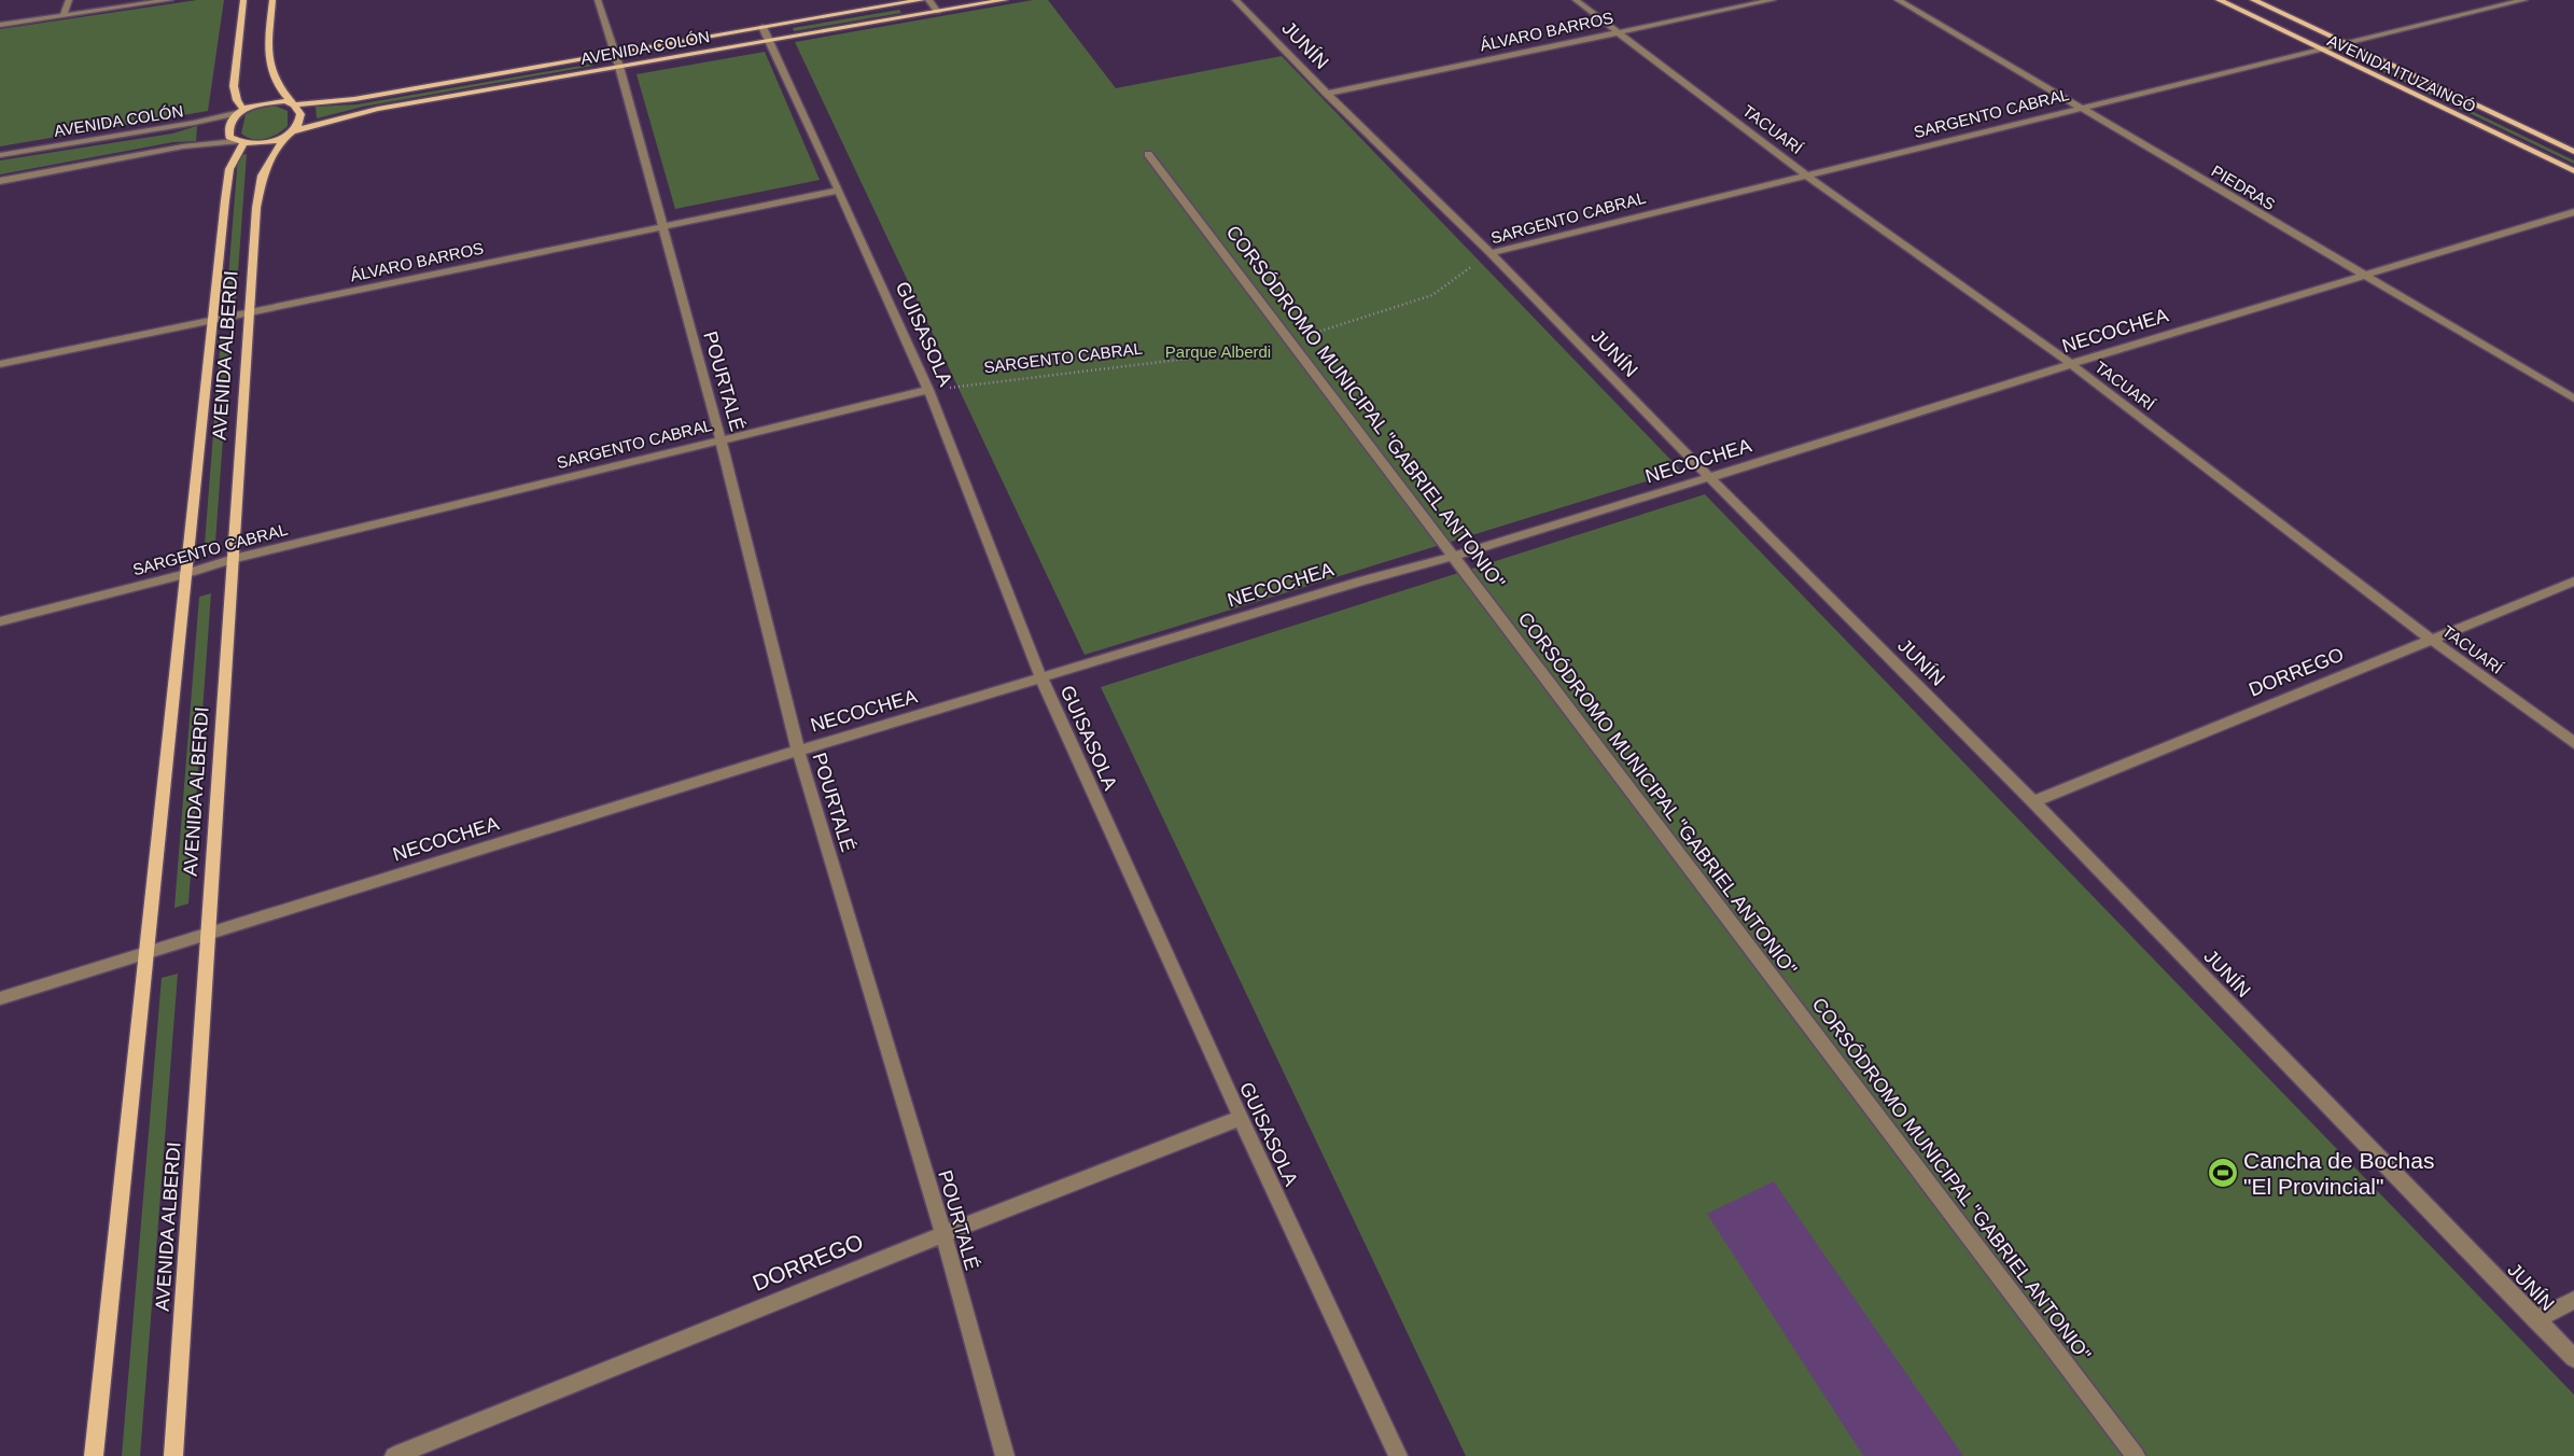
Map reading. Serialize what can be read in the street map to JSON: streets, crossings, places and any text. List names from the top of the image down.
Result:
{
  "streets": {
    "main road": ["AVENIDA COLÓN", "AVENIDA ITUZAINGÓ", "AVENIDA ALBERDI"],
    "street": [
      "ÁLVARO BARROS",
      "JUNÍN",
      "SARGENTO CABRAL",
      "TACUARÍ",
      "PIEDRAS",
      "NECOCHEA",
      "GUISASOLA",
      "POURTALÉ",
      "CORSÓDROMO MUNICIPAL \"GABRIEL ANTONIO\"",
      "DORREGO"
    ]
  },
  "crossings": [
    ["ÁLVARO BARROS", "JUNÍN"],
    ["ÁLVARO BARROS", "TACUARÍ"],
    ["ÁLVARO BARROS", "GUISASOLA"],
    ["ÁLVARO BARROS", "AVENIDA ALBERDI"],
    ["ÁLVARO BARROS", "POURTALÉ"],
    ["JUNÍN", "SARGENTO CABRAL"],
    ["JUNÍN", "NECOCHEA"],
    ["JUNÍN", "DORREGO"],
    ["AVENIDA COLÓN", "GUISASOLA"],
    ["AVENIDA COLÓN", "AVENIDA ALBERDI"],
    ["AVENIDA COLÓN", "POURTALÉ"],
    ["AVENIDA ITUZAINGÓ", "SARGENTO CABRAL"],
    ["SARGENTO CABRAL", "TACUARÍ"],
    ["SARGENTO CABRAL", "PIEDRAS"],
    ["SARGENTO CABRAL", "GUISASOLA"],
    ["SARGENTO CABRAL", "AVENIDA ALBERDI"],
    ["SARGENTO CABRAL", "POURTALÉ"],
    ["SARGENTO CABRAL", "CORSÓDROMO MUNICIPAL \"GABRIEL ANTONIO\""],
    ["TACUARÍ", "NECOCHEA"],
    ["TACUARÍ", "DORREGO"],
    ["PIEDRAS", "NECOCHEA"],
    ["NECOCHEA", "GUISASOLA"],
    ["NECOCHEA", "AVENIDA ALBERDI"],
    ["NECOCHEA", "POURTALÉ"],
    ["NECOCHEA", "CORSÓDROMO MUNICIPAL \"GABRIEL ANTONIO\""],
    ["GUISASOLA", "DORREGO"],
    ["POURTALÉ", "DORREGO"]
  ],
  "parks": ["Parque Alberdi"],
  "places": {
    "sports": ["Cancha de Bochas \"El Provincial\""]
  }
}
